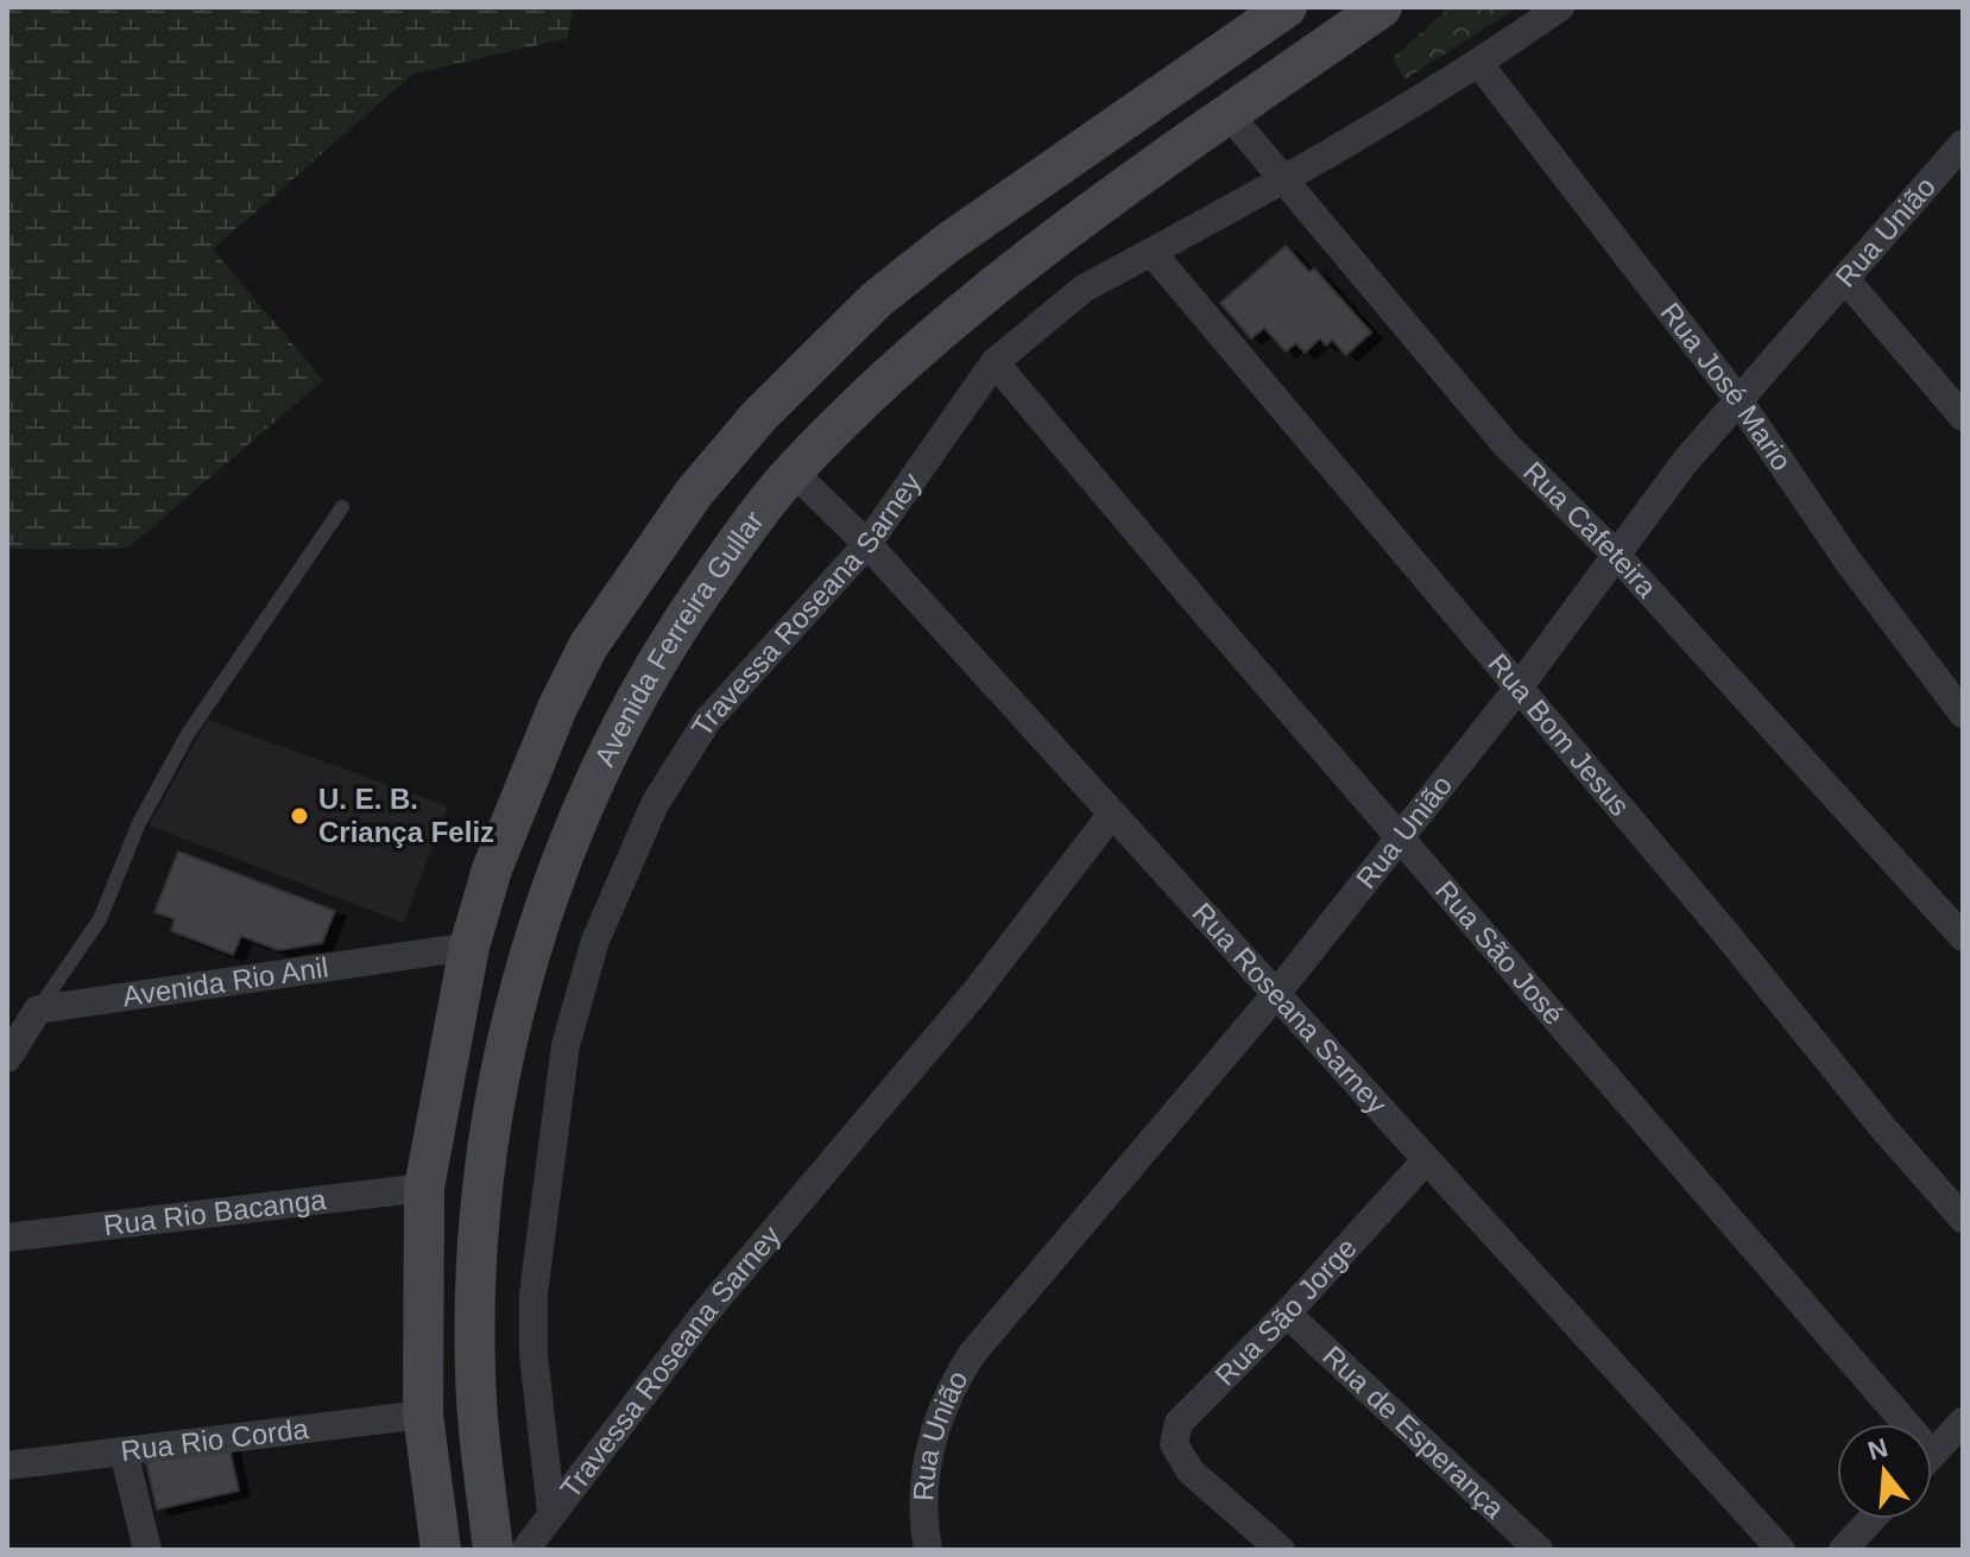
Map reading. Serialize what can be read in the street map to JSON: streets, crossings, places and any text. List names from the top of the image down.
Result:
{
  "streets": {
    "main road": ["Avenida Ferreira Gullar"],
    "street": [
      "Rua União",
      "Rua José Mario",
      "Rua Cafeteira",
      "Travessa Roseana Sarney",
      "Rua Bom Jesus",
      "Rua São José",
      "Avenida Rio Anil",
      "Rua Roseana Sarney",
      "Rua Rio Bacanga",
      "Rua São Jorge",
      "Rua de Esperança",
      "Rua Rio Corda"
    ]
  },
  "crossings": [
    ["Rua União", "Rua José Mario"],
    ["Rua União", "Rua Cafeteira"],
    ["Rua União", "Rua Bom Jesus"],
    ["Rua União", "Rua São José"],
    ["Rua União", "Rua Roseana Sarney"],
    ["Rua José Mario", "Travessa Roseana Sarney"],
    ["Rua Cafeteira", "Travessa Roseana Sarney"],
    ["Rua Cafeteira", "Avenida Ferreira Gullar"],
    ["Travessa Roseana Sarney", "Rua Bom Jesus"],
    ["Travessa Roseana Sarney", "Rua São José"],
    ["Travessa Roseana Sarney", "Rua Roseana Sarney"],
    ["Avenida Ferreira Gullar", "Rua Roseana Sarney"],
    ["Rua Roseana Sarney", "Rua São Jorge"],
    ["Rua São Jorge", "Rua de Esperança"]
  ],
  "places": ["U. E. B. Criança Feliz"],
  "north": "top"
}
